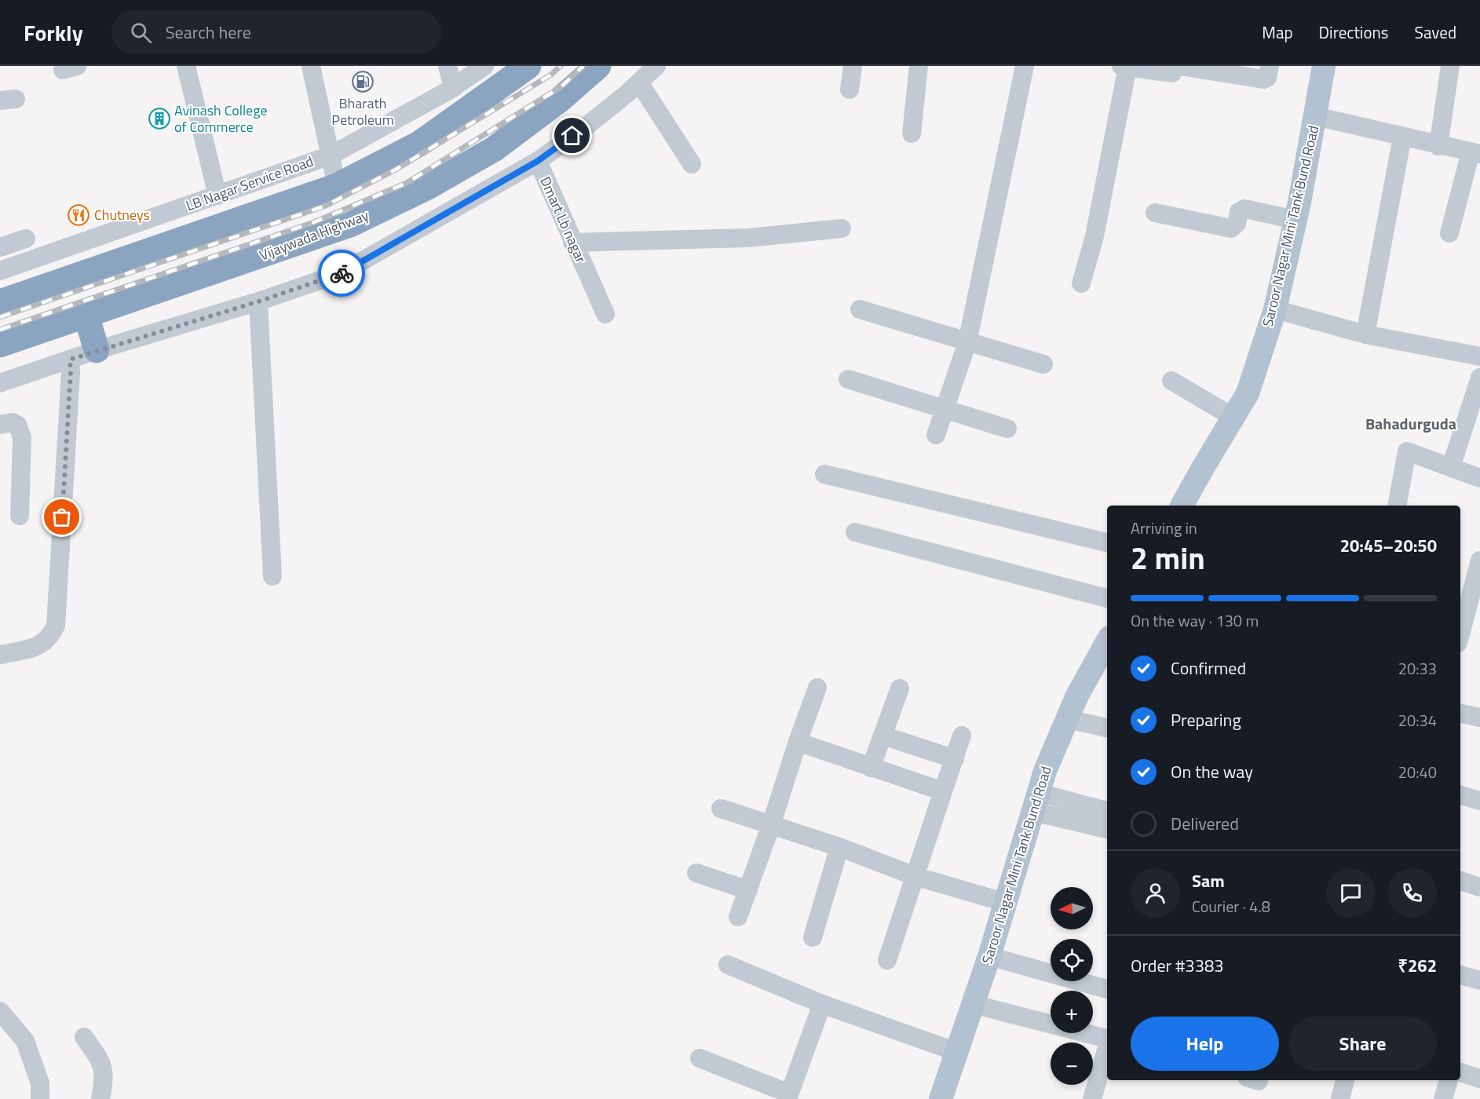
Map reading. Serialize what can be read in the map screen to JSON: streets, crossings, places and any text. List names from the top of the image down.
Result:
{
  "streets": {
    "highway": ["Vijaywada Highway"],
    "main road": ["Saroor Nagar Mini Tank Bund Road"],
    "street": ["LB Nagar Service Road", "Dmart Lb nagar"]
  },
  "districts": ["Bahadurguda"],
  "places": {
    "fuel station": ["Bharath Petroleum"],
    "building": ["Avinash College of Commerce"],
    "restaurant": ["Chutneys"]
  },
  "north": "left",
  "page": {
    "header": "Forkly",
    "search": "Search here",
    "nav": ["Map", "Directions", "Saved"],
    "heading": ["2 min", "Arriving in", "20:45–20:50"],
    "panel": [
      "Sam",
      "Courier · 4.8",
      "Order #3383",
      "₹262"
    ],
    "bar": "On the way · 130 m",
    "list": [
      ["Confirmed", "20:33"],
      ["Preparing", "20:34"],
      ["On the way", "20:40"],
      "Delivered"
    ],
    "map_buttons": ["+", "−"],
    "buttons": ["Help", "Share"]
  }
}
